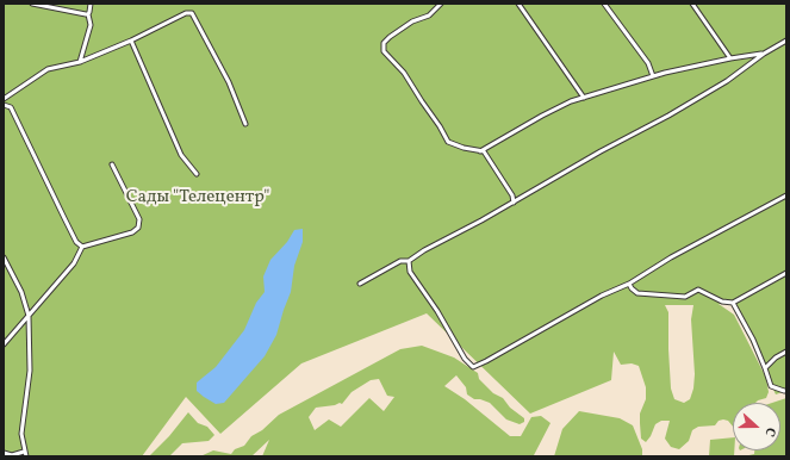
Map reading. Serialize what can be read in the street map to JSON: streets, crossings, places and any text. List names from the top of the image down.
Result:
{
  "parks": ["Сады \"Телецентр\""],
  "north": "right"
}
